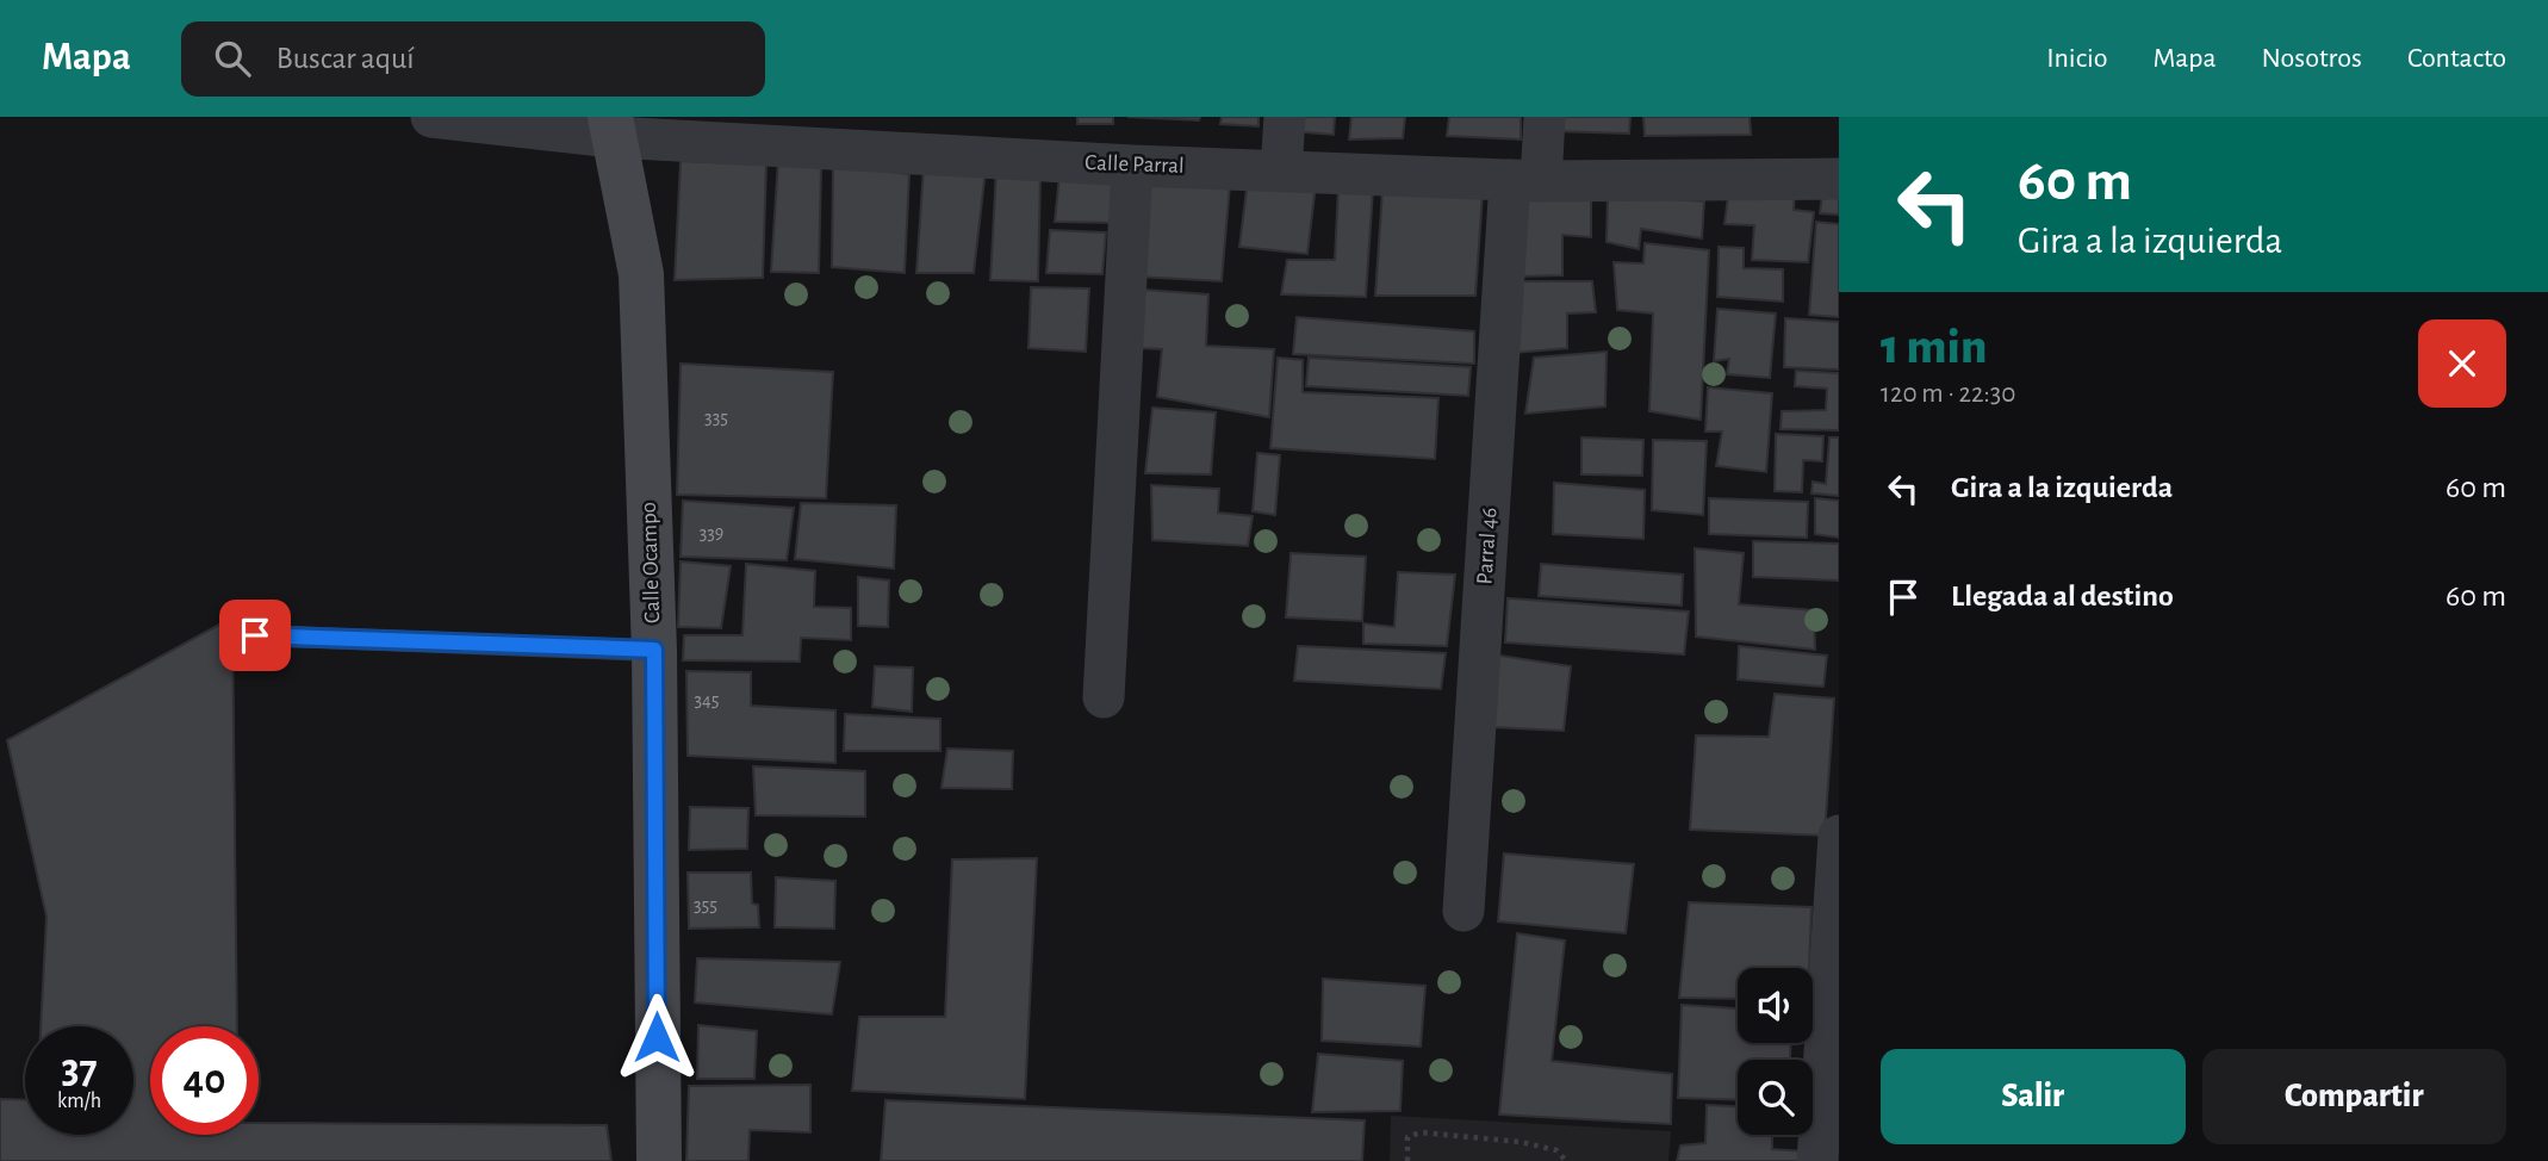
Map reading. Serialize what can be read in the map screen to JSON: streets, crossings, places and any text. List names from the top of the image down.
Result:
{
  "streets": {
    "street": ["Calle Parral", "Parral 46", "Calle Ocampo"]
  },
  "crossings": [
    ["Calle Parral", "Parral 46"],
    ["Calle Parral", "Calle Ocampo"]
  ],
  "house_numbers": [
    "335",
    "339",
    "345",
    "355"
  ],
  "page": {
    "header": "Mapa",
    "search": "Buscar aquí",
    "nav": [
      "Inicio",
      "Mapa",
      "Nosotros",
      "Contacto"
    ],
    "turn": ["60 m", "Gira a la izquierda"],
    "heading": ["1 min", "120 m · 22:30"],
    "list": [
      {
        "name": "Gira a la izquierda",
        "value": "60 m"
      },
      {
        "name": "Llegada al destino",
        "value": "60 m"
      }
    ],
    "speed": "37 km/h",
    "limit": "40",
    "buttons": ["Salir", "Compartir"]
  }
}
